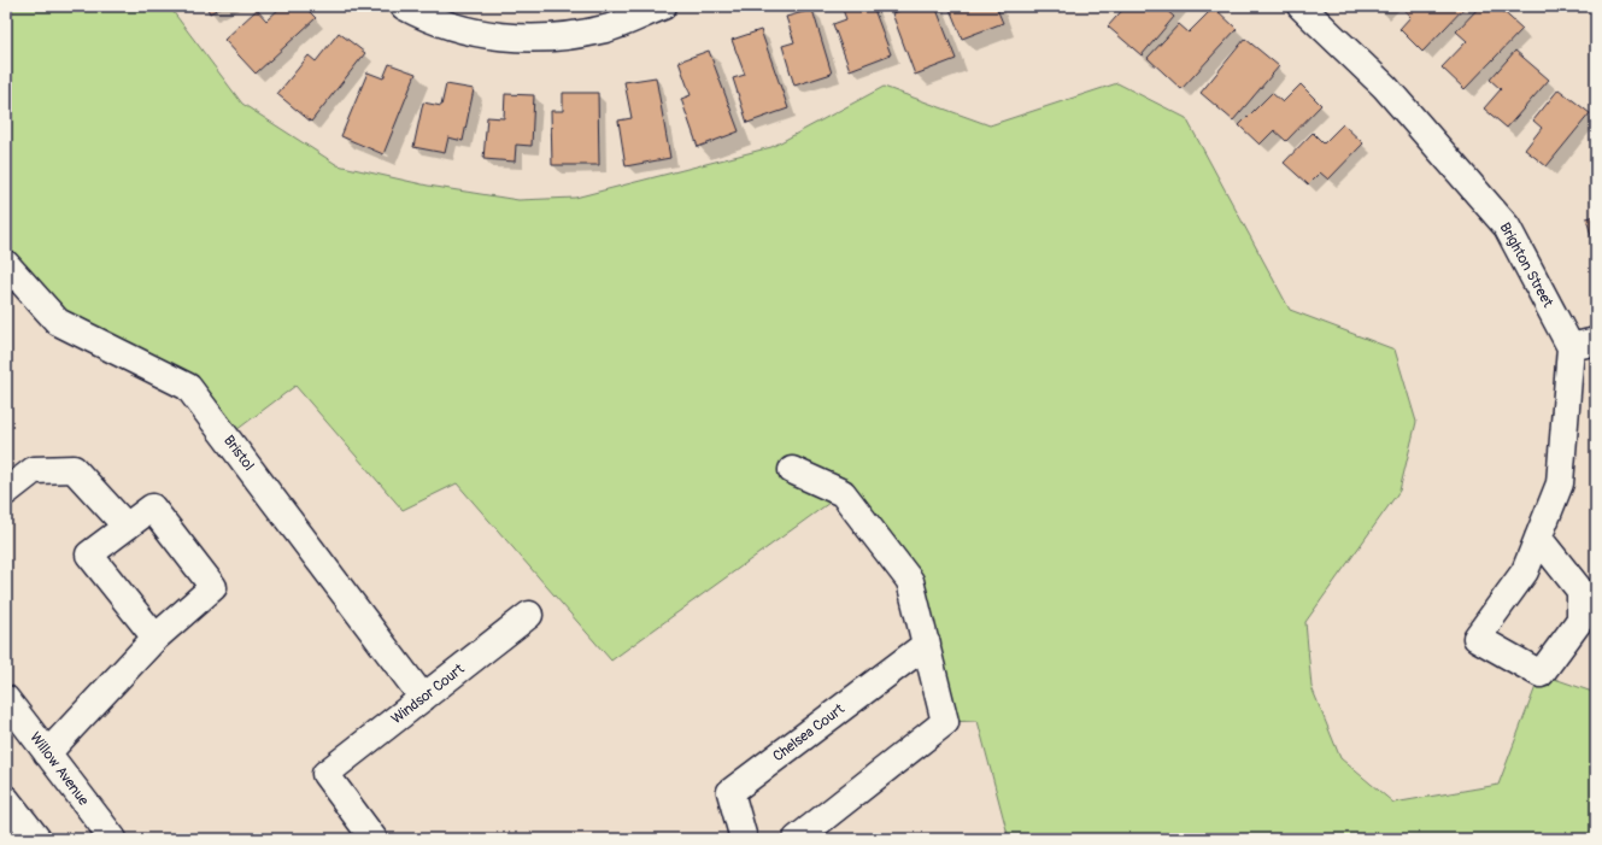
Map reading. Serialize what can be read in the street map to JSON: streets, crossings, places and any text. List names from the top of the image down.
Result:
{
  "streets": {
    "street": [
      "Brighton Street",
      "Bristol",
      "Windsor Court",
      "Chelsea Court",
      "Willow Avenue"
    ]
  },
  "crossings": [
    ["Bristol", "Windsor Court"]
  ]
}
